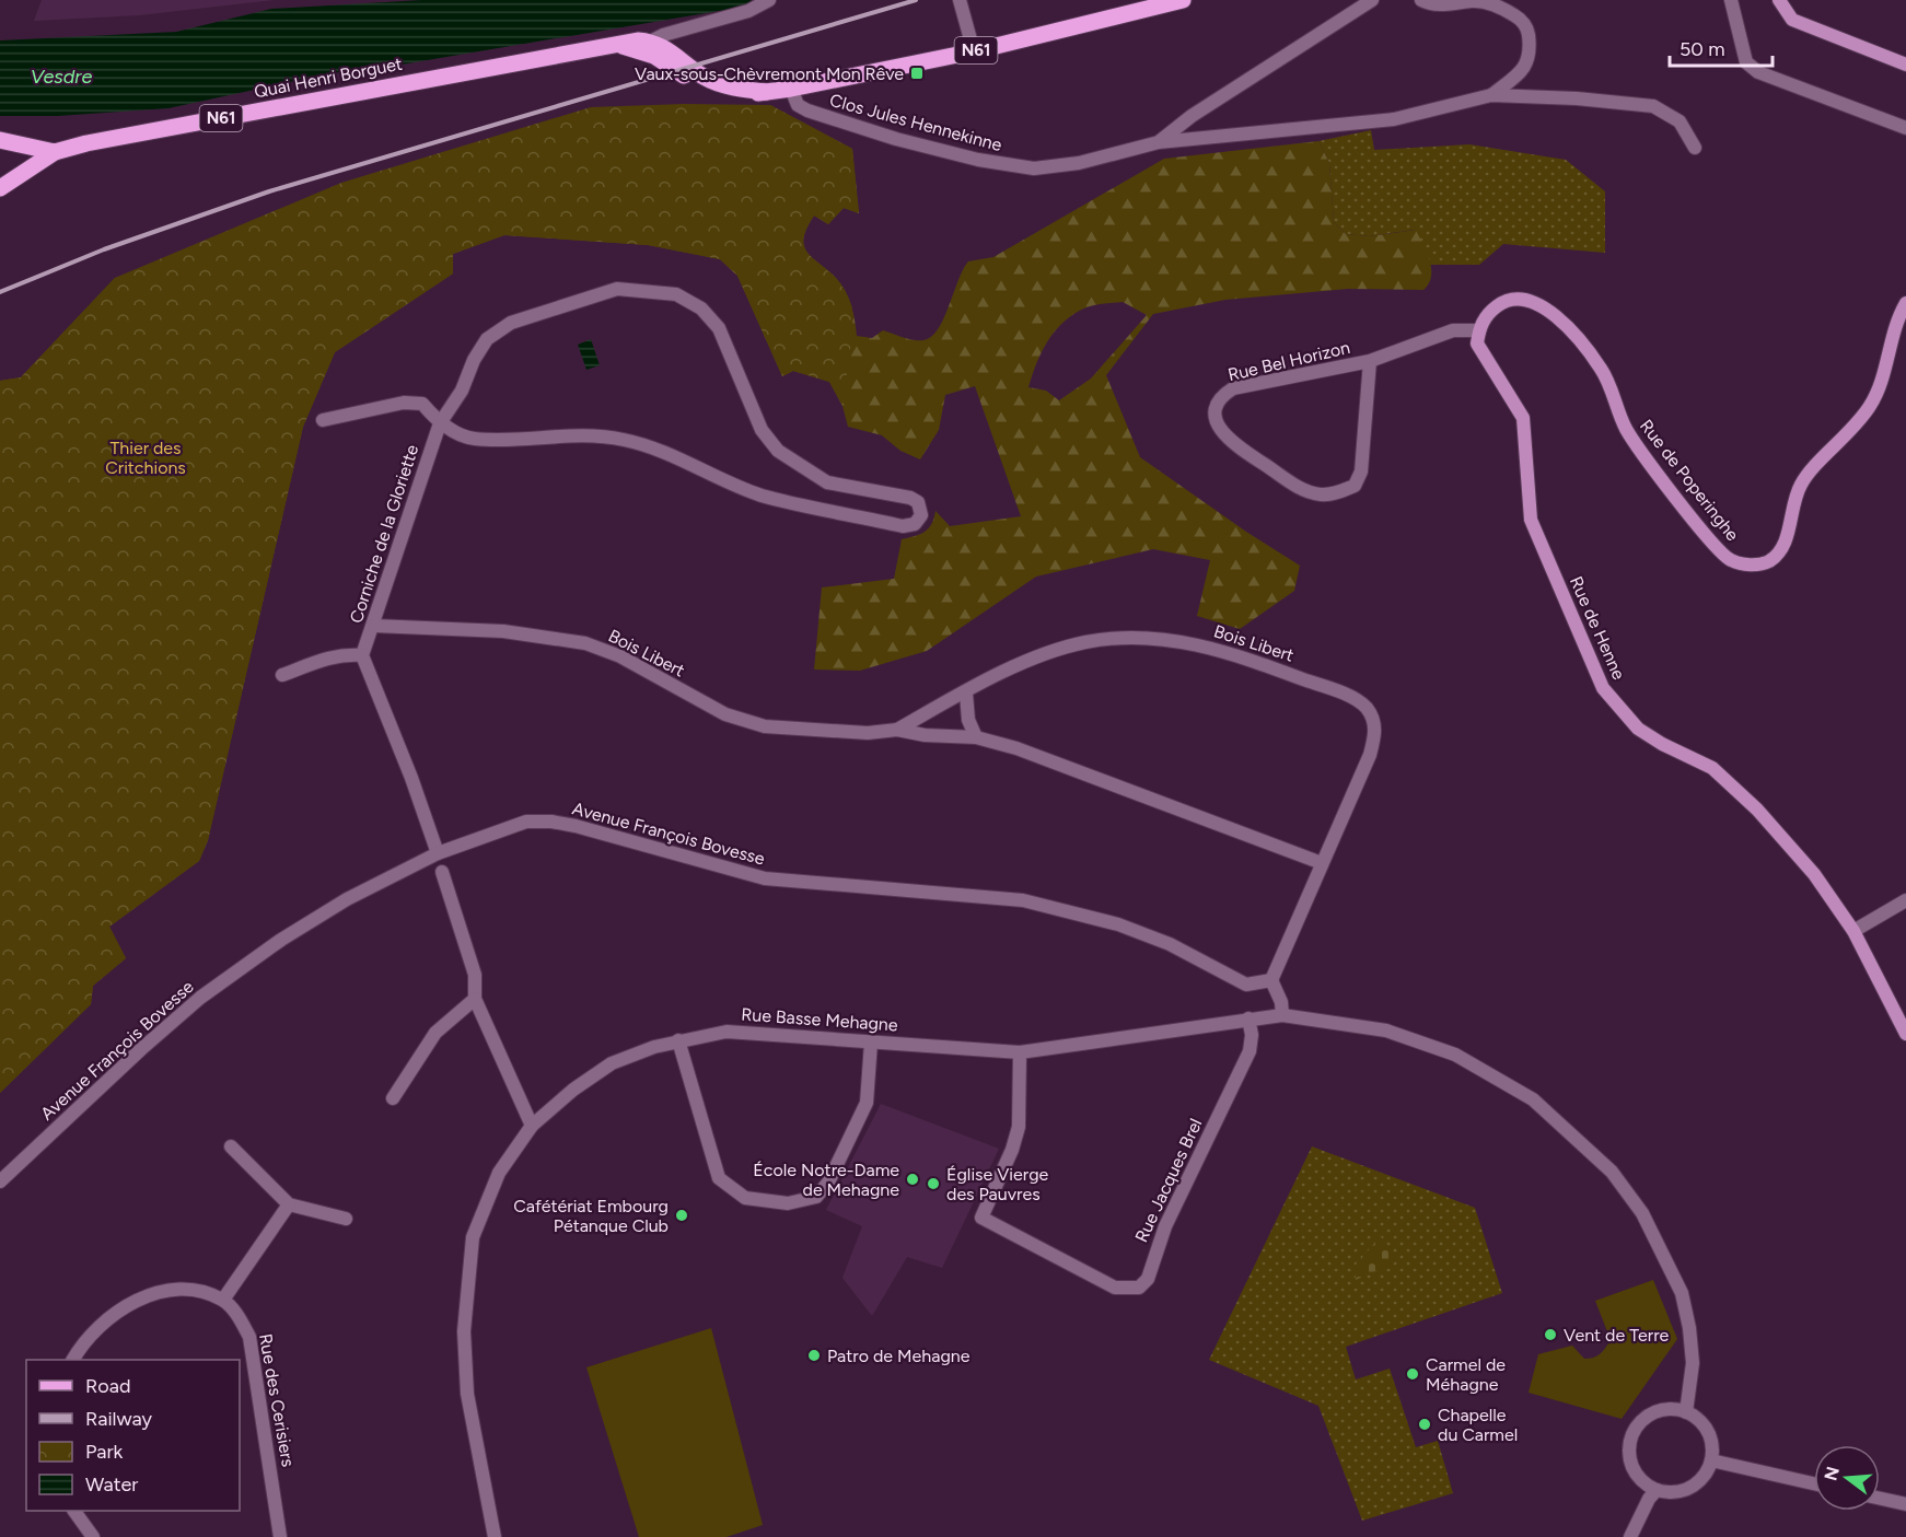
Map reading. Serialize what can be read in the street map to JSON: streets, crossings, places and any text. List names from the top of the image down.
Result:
{
  "streets": {
    "main road": ["N61", "Quai Henri Borguet"],
    "street": [
      "Clos Jules Hennekinne",
      "Rue Bel Horizon",
      "Rue de Poperinghe",
      "Corniche de la Gloriette",
      "Rue de Henne",
      "Bois Libert",
      "Avenue François Bovesse",
      "Rue Basse Mehagne",
      "Rue Jacques Brel",
      "Rue des Cerisiers"
    ]
  },
  "crossings": [
    ["N61", "Quai Henri Borguet"],
    ["N61", "Clos Jules Hennekinne"],
    ["Rue Bel Horizon", "Rue de Poperinghe"],
    ["Rue Bel Horizon", "Rue de Henne"],
    ["Rue de Poperinghe", "Rue de Henne"],
    ["Corniche de la Gloriette", "Bois Libert"],
    ["Bois Libert", "Avenue François Bovesse"],
    ["Rue Basse Mehagne", "Rue Jacques Brel"]
  ],
  "water": ["Vesdre"],
  "parks": ["Thier des Critchions"],
  "places": {
    "transit": ["Vaux-sous-Chèvremont Mon Rêve"],
    "other": [
      "École Notre-Dame de Mehagne",
      "Église Vierge des Pauvres",
      "Cafétériat Embourg Pétanque Club",
      "Vent de Terre",
      "Patro de Mehagne",
      "Carmel de Méhagne",
      "Chapelle du Carmel"
    ]
  },
  "legend": [
    "Road",
    "Railway",
    "Park",
    "Water"
  ],
  "scale_bar": "50 m",
  "north": "left"
}
